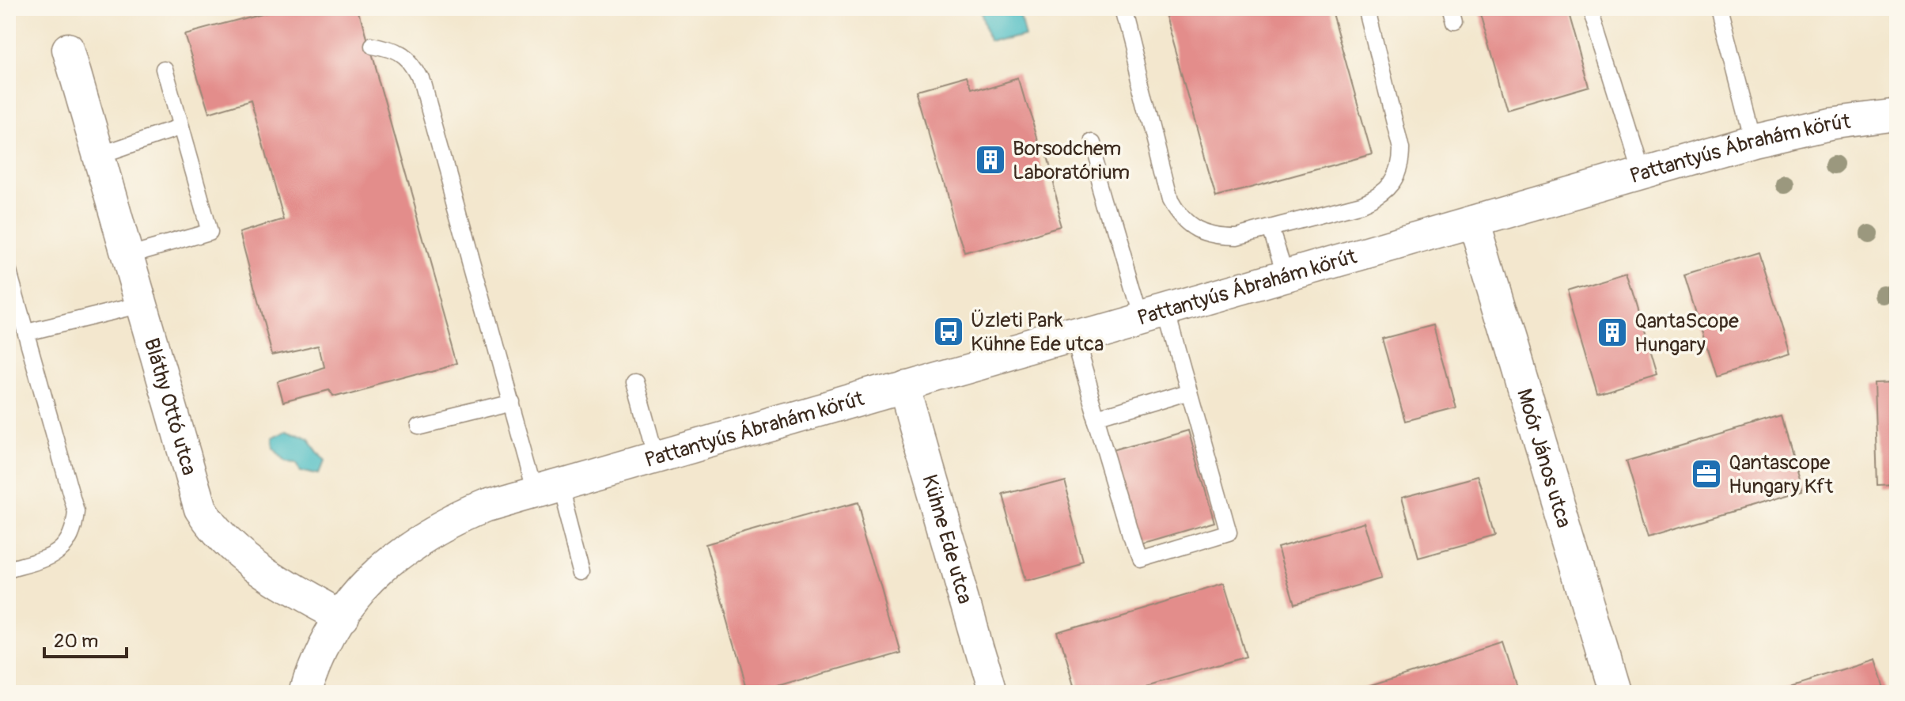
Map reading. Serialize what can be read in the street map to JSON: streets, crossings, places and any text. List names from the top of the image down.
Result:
{
  "streets": {
    "street": [
      "Pattantyús Ábrahám körút",
      "Bláthy Ottó utca",
      "Moór János utca",
      "Kühne Ede utca"
    ]
  },
  "crossings": [
    ["Pattantyús Ábrahám körút", "Bláthy Ottó utca"],
    ["Pattantyús Ábrahám körút", "Moór János utca"],
    ["Pattantyús Ábrahám körút", "Kühne Ede utca"]
  ],
  "places": {
    "building": ["Borsodchem Laboratórium", "QantaScope Hungary"],
    "bus stop": ["Üzleti Park Kühne Ede utca"],
    "office": ["Qantascope Hungary Kft"]
  },
  "scale_bar": "20 m"
}
